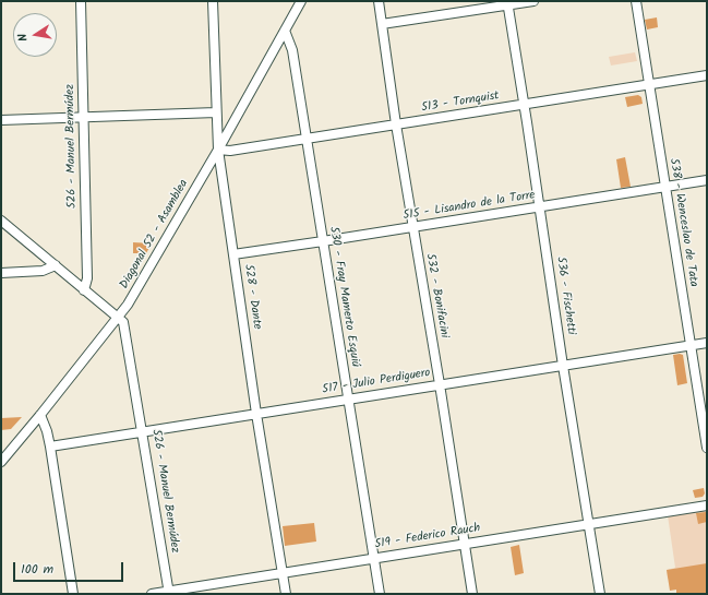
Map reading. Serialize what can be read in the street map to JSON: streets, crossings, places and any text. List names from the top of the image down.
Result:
{
  "streets": {
    "street": [
      "513 - Tornquist",
      "526 - Manuel Bermúdez",
      "515 - Lisandro de la Torre",
      "538 - Wenceslao de Tata",
      "Diagonal 52 - Asamblea",
      "532 - Bonifacini",
      "536 - Fischetti",
      "528 - Dante",
      "530 - Fray Mamerto Esquiú",
      "517 - Julio Perdiguero",
      "519 - Federico Rauch"
    ]
  },
  "crossings": [
    ["513 - Tornquist", "538 - Wenceslao de Tata"],
    ["513 - Tornquist", "Diagonal 52 - Asamblea"],
    ["513 - Tornquist", "532 - Bonifacini"],
    ["513 - Tornquist", "536 - Fischetti"],
    ["513 - Tornquist", "528 - Dante"],
    ["513 - Tornquist", "530 - Fray Mamerto Esquiú"],
    ["526 - Manuel Bermúdez", "Diagonal 52 - Asamblea"],
    ["526 - Manuel Bermúdez", "517 - Julio Perdiguero"],
    ["526 - Manuel Bermúdez", "519 - Federico Rauch"],
    ["515 - Lisandro de la Torre", "538 - Wenceslao de Tata"],
    ["515 - Lisandro de la Torre", "532 - Bonifacini"],
    ["515 - Lisandro de la Torre", "536 - Fischetti"],
    ["515 - Lisandro de la Torre", "528 - Dante"],
    ["515 - Lisandro de la Torre", "530 - Fray Mamerto Esquiú"],
    ["538 - Wenceslao de Tata", "517 - Julio Perdiguero"],
    ["Diagonal 52 - Asamblea", "528 - Dante"],
    ["Diagonal 52 - Asamblea", "530 - Fray Mamerto Esquiú"],
    ["532 - Bonifacini", "517 - Julio Perdiguero"],
    ["532 - Bonifacini", "519 - Federico Rauch"],
    ["536 - Fischetti", "517 - Julio Perdiguero"],
    ["536 - Fischetti", "519 - Federico Rauch"],
    ["528 - Dante", "517 - Julio Perdiguero"],
    ["528 - Dante", "519 - Federico Rauch"],
    ["530 - Fray Mamerto Esquiú", "517 - Julio Perdiguero"],
    ["530 - Fray Mamerto Esquiú", "519 - Federico Rauch"]
  ],
  "scale_bar": "100 m",
  "north": "left"
}
